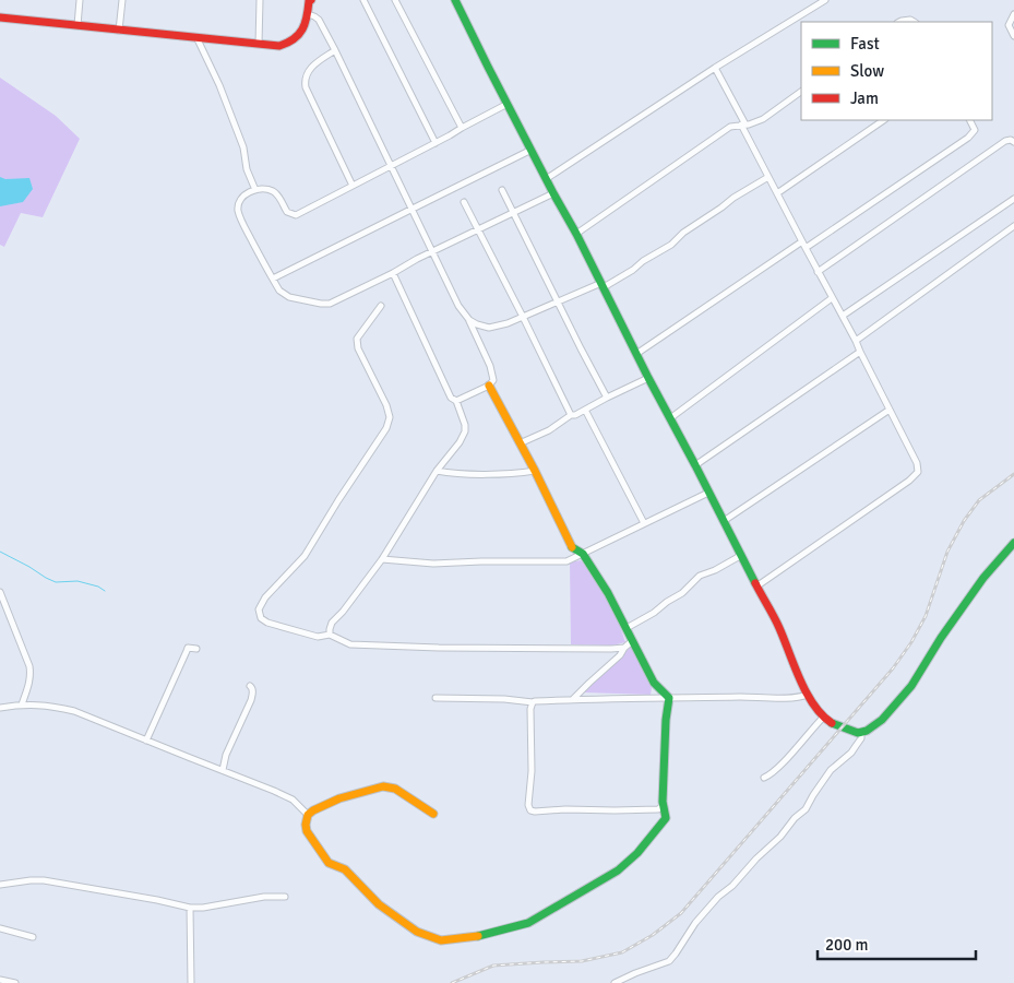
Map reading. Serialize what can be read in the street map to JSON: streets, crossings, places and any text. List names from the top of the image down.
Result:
{
  "legend": ["Fast", "Slow", "Jam"],
  "scale_bar": "200 m"
}
